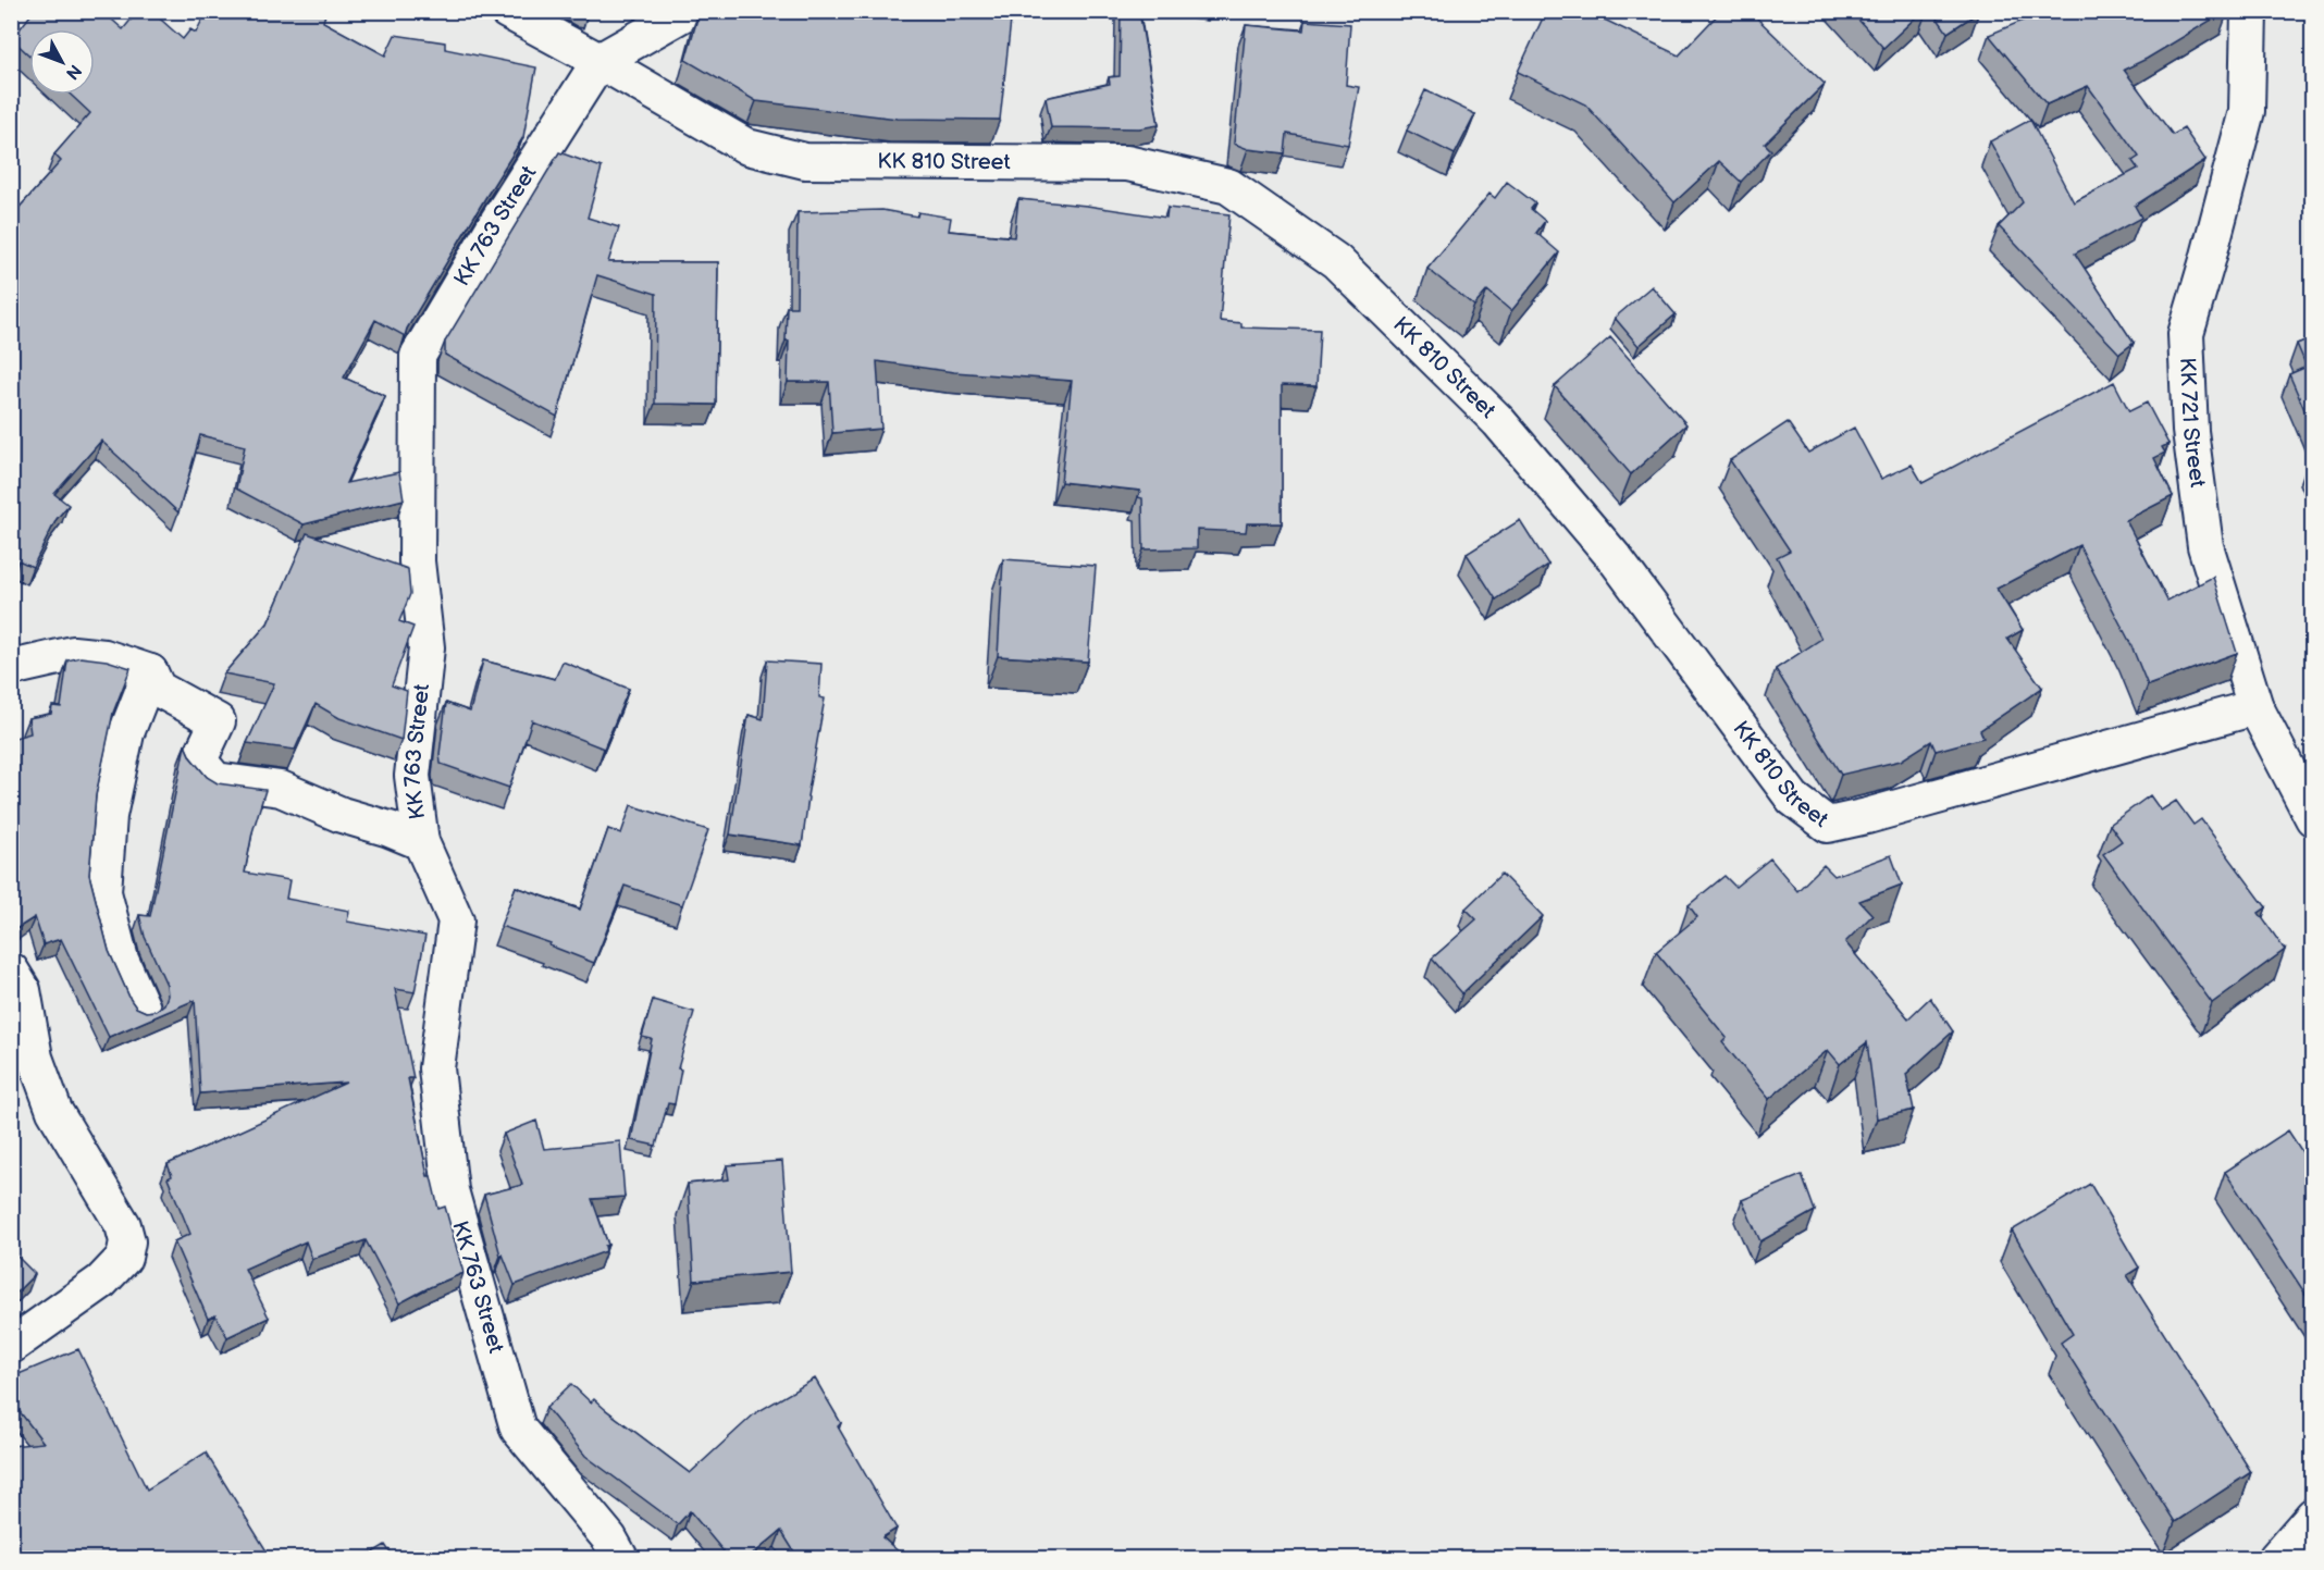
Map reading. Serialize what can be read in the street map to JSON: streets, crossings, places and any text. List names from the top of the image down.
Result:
{
  "streets": {
    "street": ["KK 810 Street", "KK 763 Street", "KK 721 Street"]
  },
  "crossings": [
    ["KK 810 Street", "KK 763 Street"],
    ["KK 810 Street", "KK 721 Street"]
  ],
  "north": "bottom right"
}
